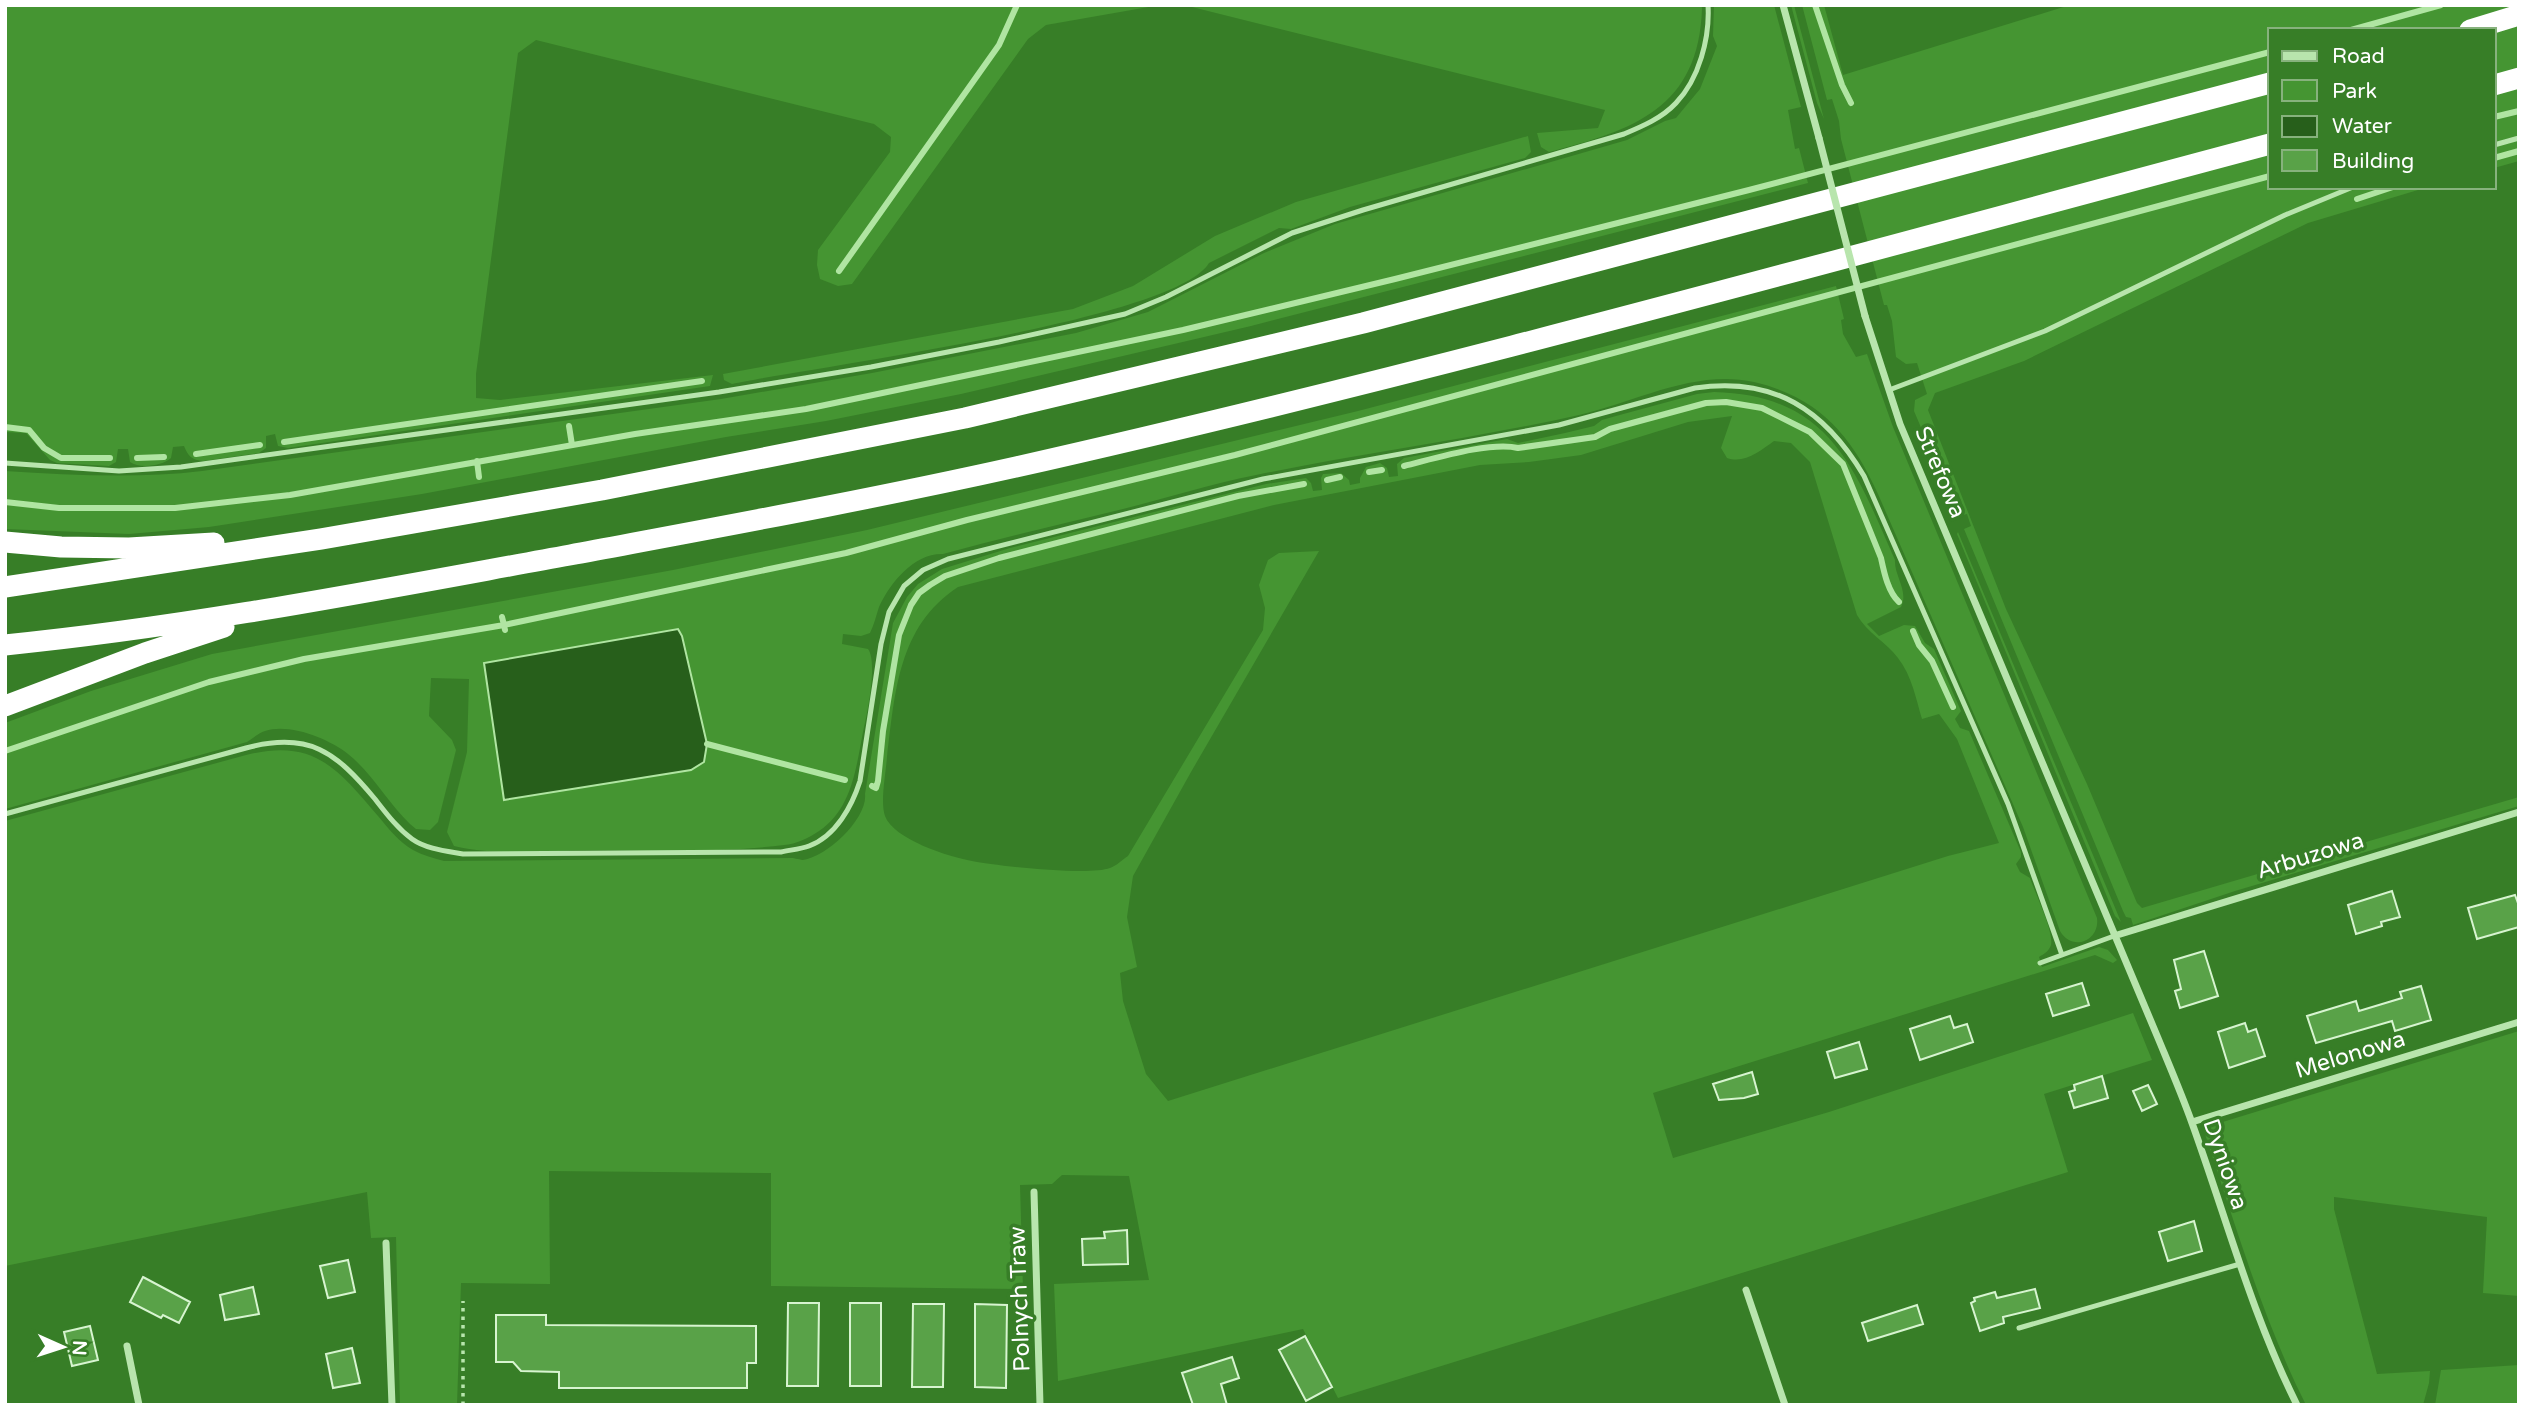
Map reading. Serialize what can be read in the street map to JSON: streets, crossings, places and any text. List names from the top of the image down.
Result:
{
  "streets": {
    "street": [
      "Strefowa",
      "Arbuzowa",
      "Melonowa",
      "Dyniowa",
      "Polnych Traw"
    ]
  },
  "crossings": [
    ["Strefowa", "Arbuzowa"],
    ["Strefowa", "Dyniowa"],
    ["Arbuzowa", "Dyniowa"],
    ["Melonowa", "Dyniowa"]
  ],
  "legend": [
    "Road",
    "Park",
    "Water",
    "Building"
  ],
  "north": "right"
}
